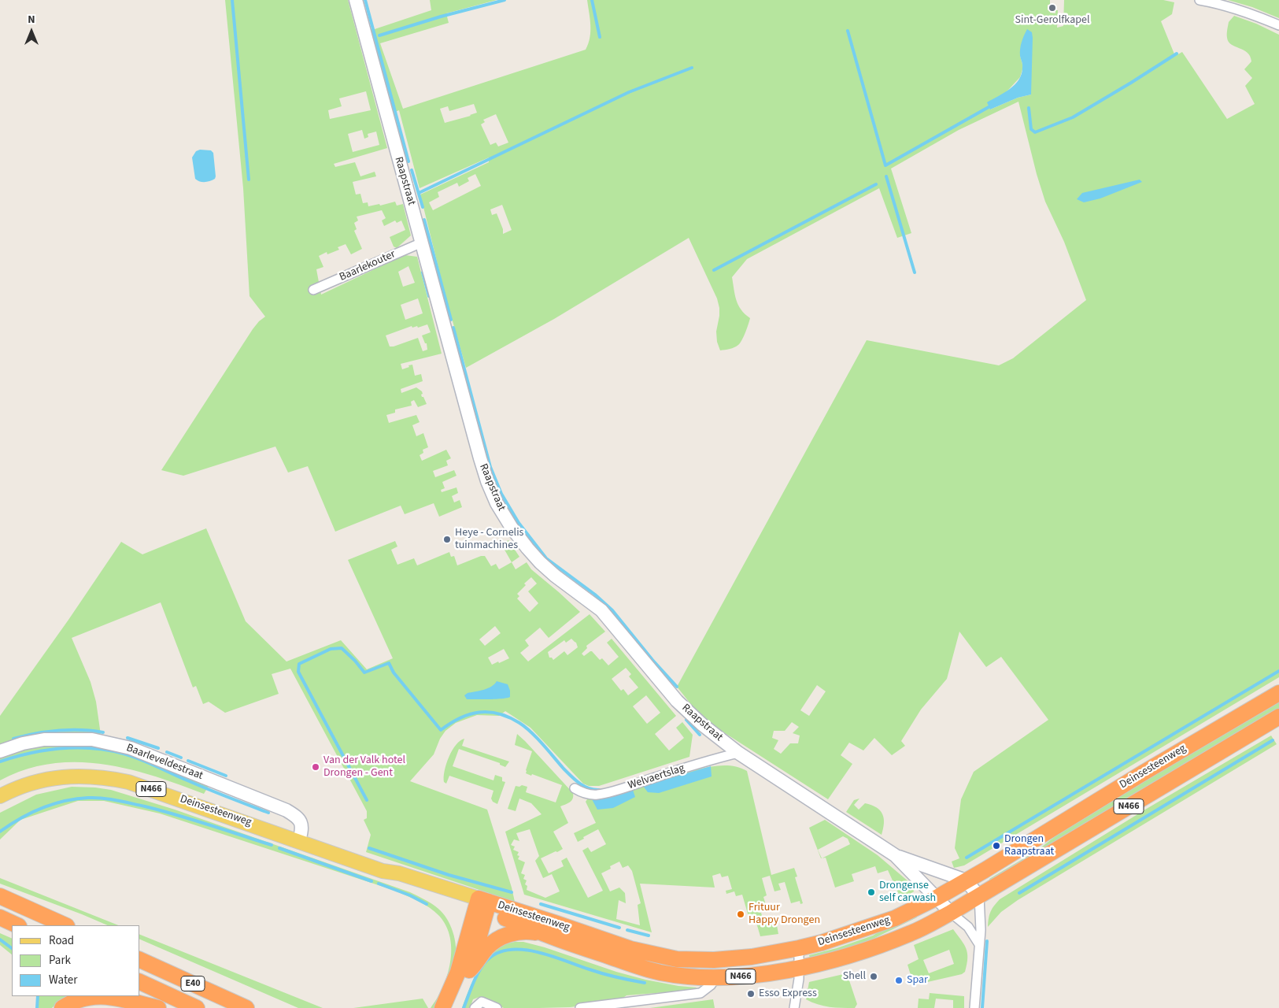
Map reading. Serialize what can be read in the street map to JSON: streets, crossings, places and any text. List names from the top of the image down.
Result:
{
  "streets": {
    "highway": ["Deinsesteenweg", "N466", "E40"],
    "street": [
      "Raapstraat",
      "Baarlekouter",
      "Baarleveldestraat",
      "Welvaertslag"
    ]
  },
  "crossings": [
    ["Raapstraat", "Baarlekouter"],
    ["Raapstraat", "Deinsesteenweg"],
    ["Raapstraat", "Welvaertslag"],
    ["Baarleveldestraat", "Deinsesteenweg"]
  ],
  "places": [
    "Sint-Gerolfkapel",
    "Heye - Cornelis tuinmachines",
    "Van der Valk hotel Drongen - Gent",
    "Drongen Raapstraat",
    "Drongense self carwash",
    "Frituur Happy Drongen",
    "Shell",
    "Spar",
    "Esso Express"
  ],
  "legend": ["Road", "Park", "Water"],
  "north": "top"
}
